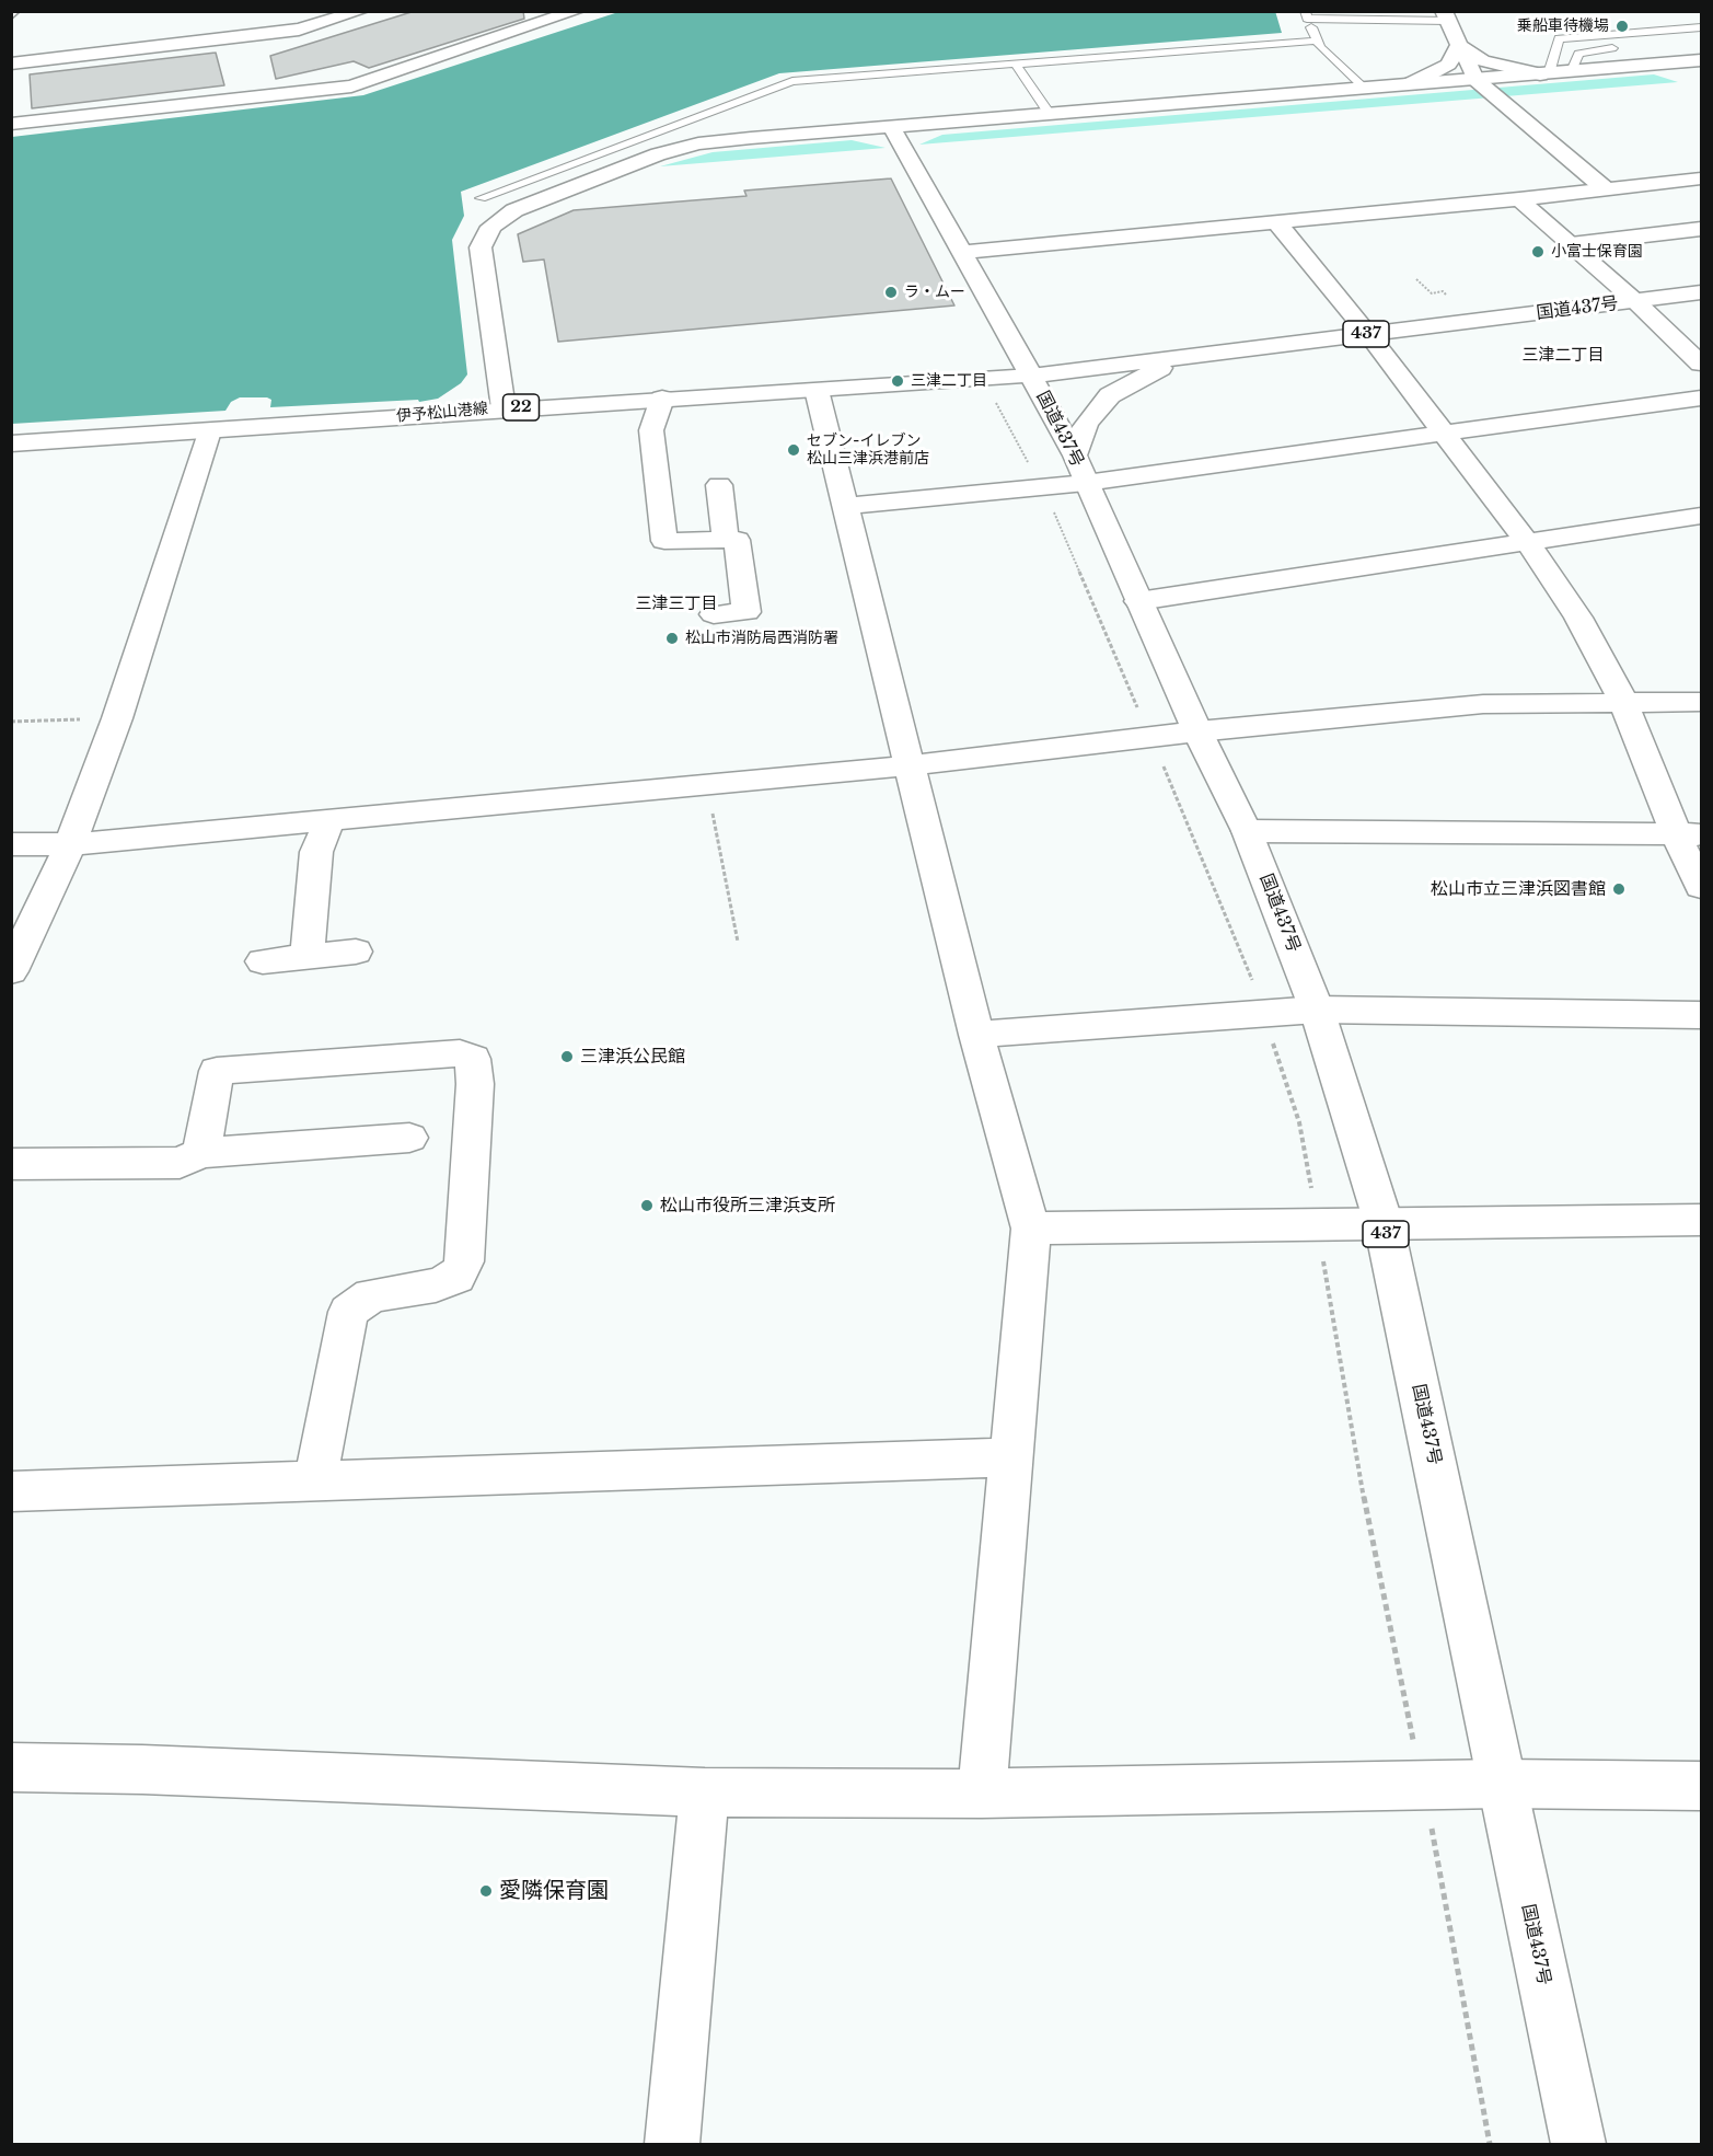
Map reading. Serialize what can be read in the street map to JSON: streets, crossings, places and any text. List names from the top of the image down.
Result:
{
  "streets": {
    "main road": [
      "国道437号",
      "437",
      "22",
      "伊予松山港線"
    ]
  },
  "crossings": [
    ["国道437号", "伊予松山港線"]
  ],
  "districts": ["三津二丁目", "三津三丁目"],
  "places": [
    "乗船車待機場",
    "小富士保育園",
    "ラ・ムー",
    "三津二丁目",
    "セブン-イレブン 松山三津浜港前店",
    "松山市消防局西消防署",
    "松山市立三津浜図書館",
    "三津浜公民館",
    "松山市役所三津浜支所",
    "愛隣保育園"
  ]
}
